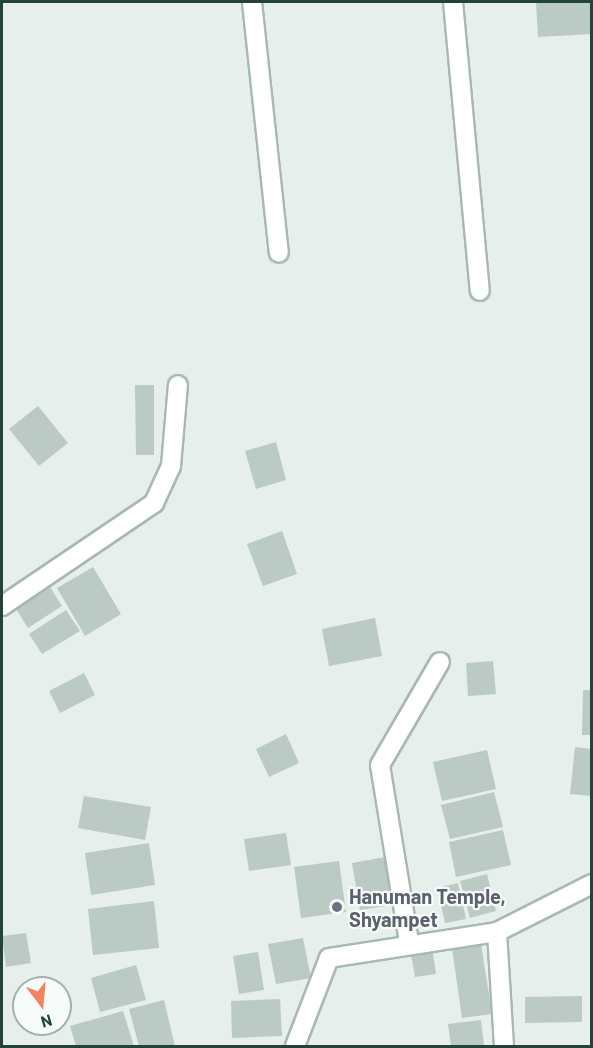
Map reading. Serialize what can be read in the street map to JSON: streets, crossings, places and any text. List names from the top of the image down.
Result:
{
  "places": ["Hanuman Temple, Shyampet"],
  "north": "bottom"
}
